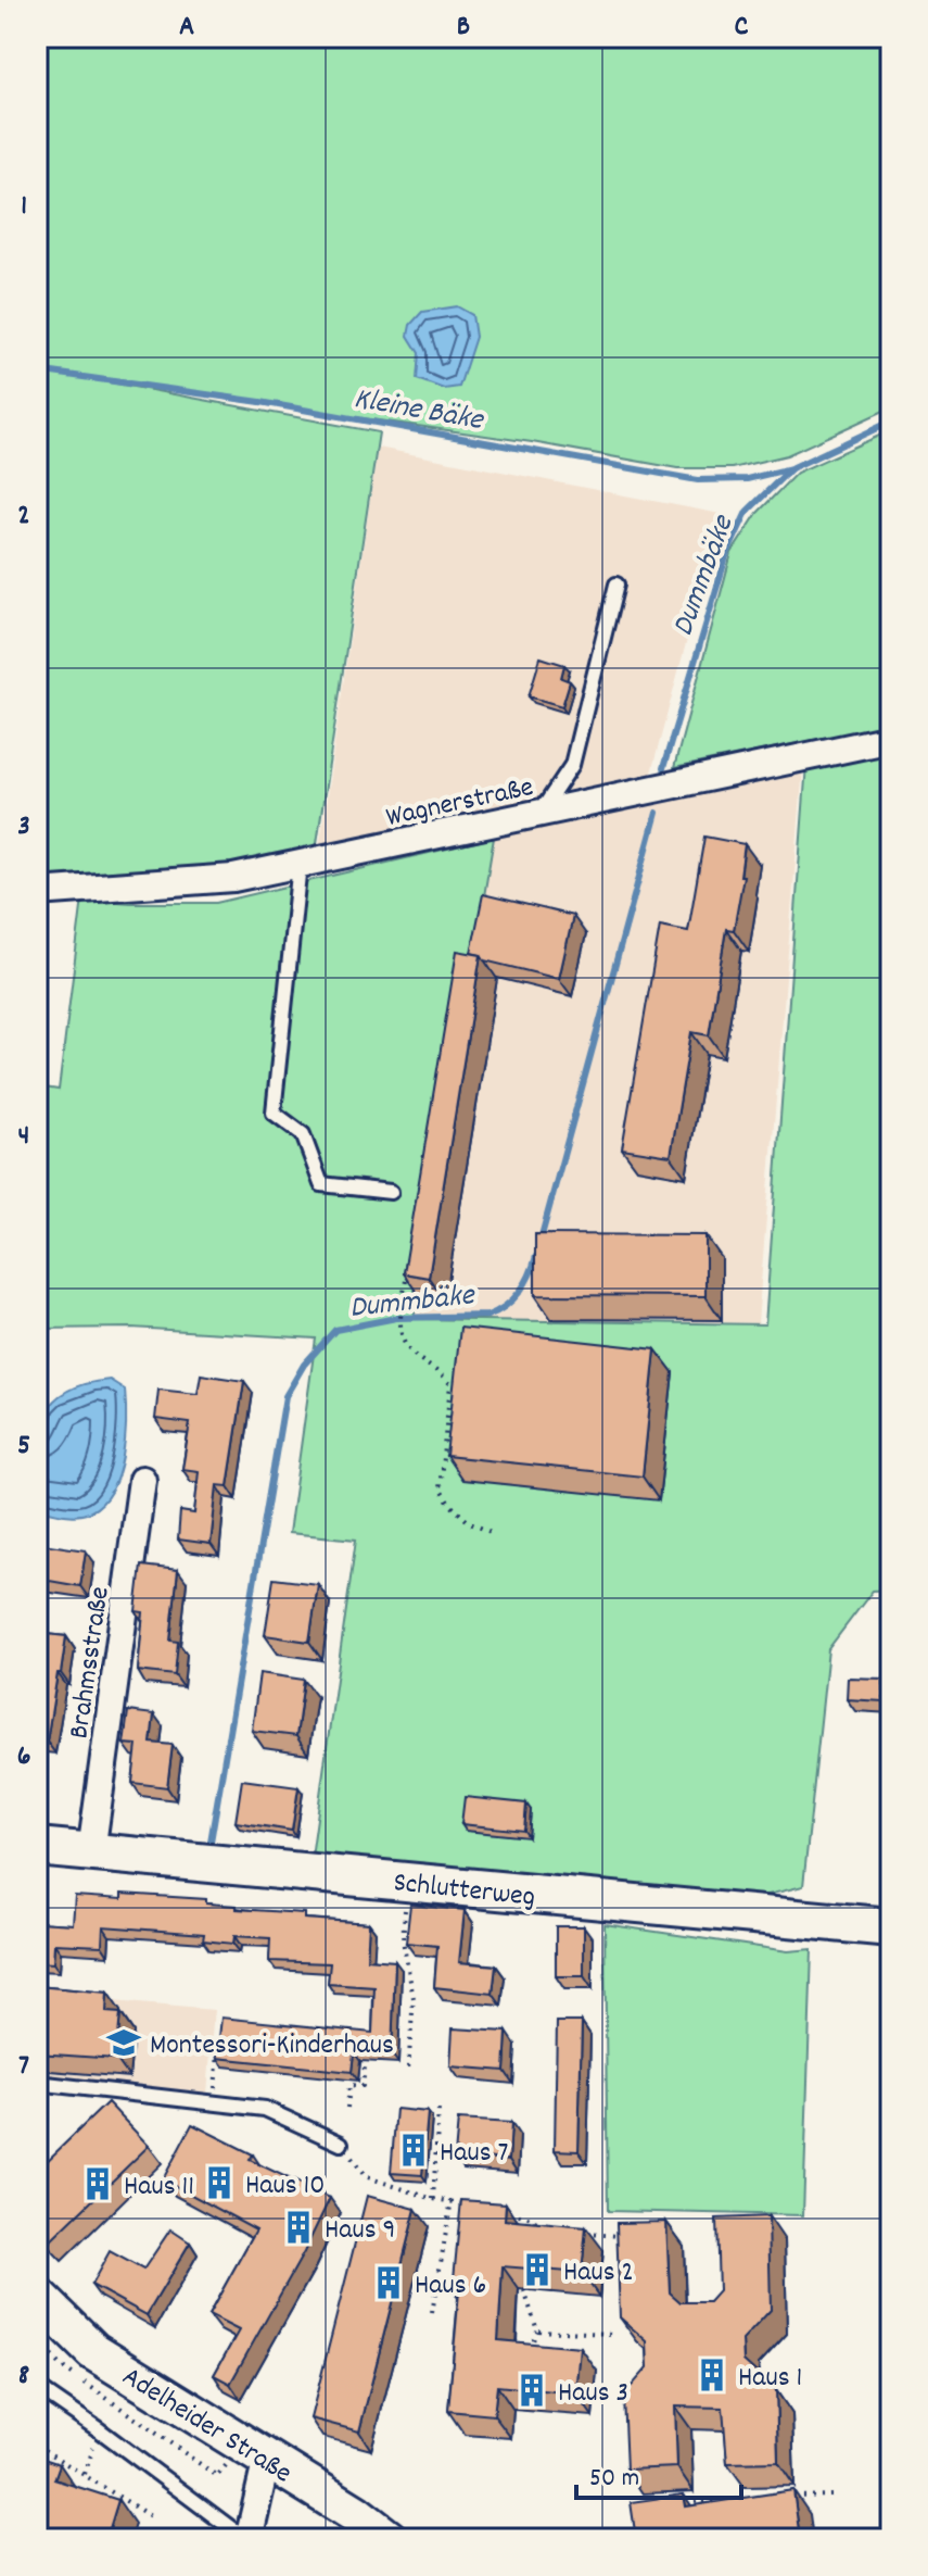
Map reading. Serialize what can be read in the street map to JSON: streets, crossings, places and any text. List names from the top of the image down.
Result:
{
  "streets": {
    "street": [
      "Wagnerstraße",
      "Brahmsstraße",
      "Schlutterweg",
      "Adelheider Straße"
    ]
  },
  "crossings": [
    ["Brahmsstraße", "Schlutterweg"]
  ],
  "water": ["Kleine Bäke", "Dummbäke"],
  "places": {
    "school or university": ["Montessori-Kinderhaus"],
    "building": [
      "Haus 7",
      "Haus 10",
      "Haus 11",
      "Haus 9",
      "Haus 2",
      "Haus 6",
      "Haus 1",
      "Haus 3"
    ]
  },
  "scale_bar": "50 m",
  "grid": {
    "columns": ["A", "B", "C"],
    "rows": [
      "1",
      "2",
      "3",
      "4",
      "5",
      "6",
      "7",
      "8"
    ]
  }
}
